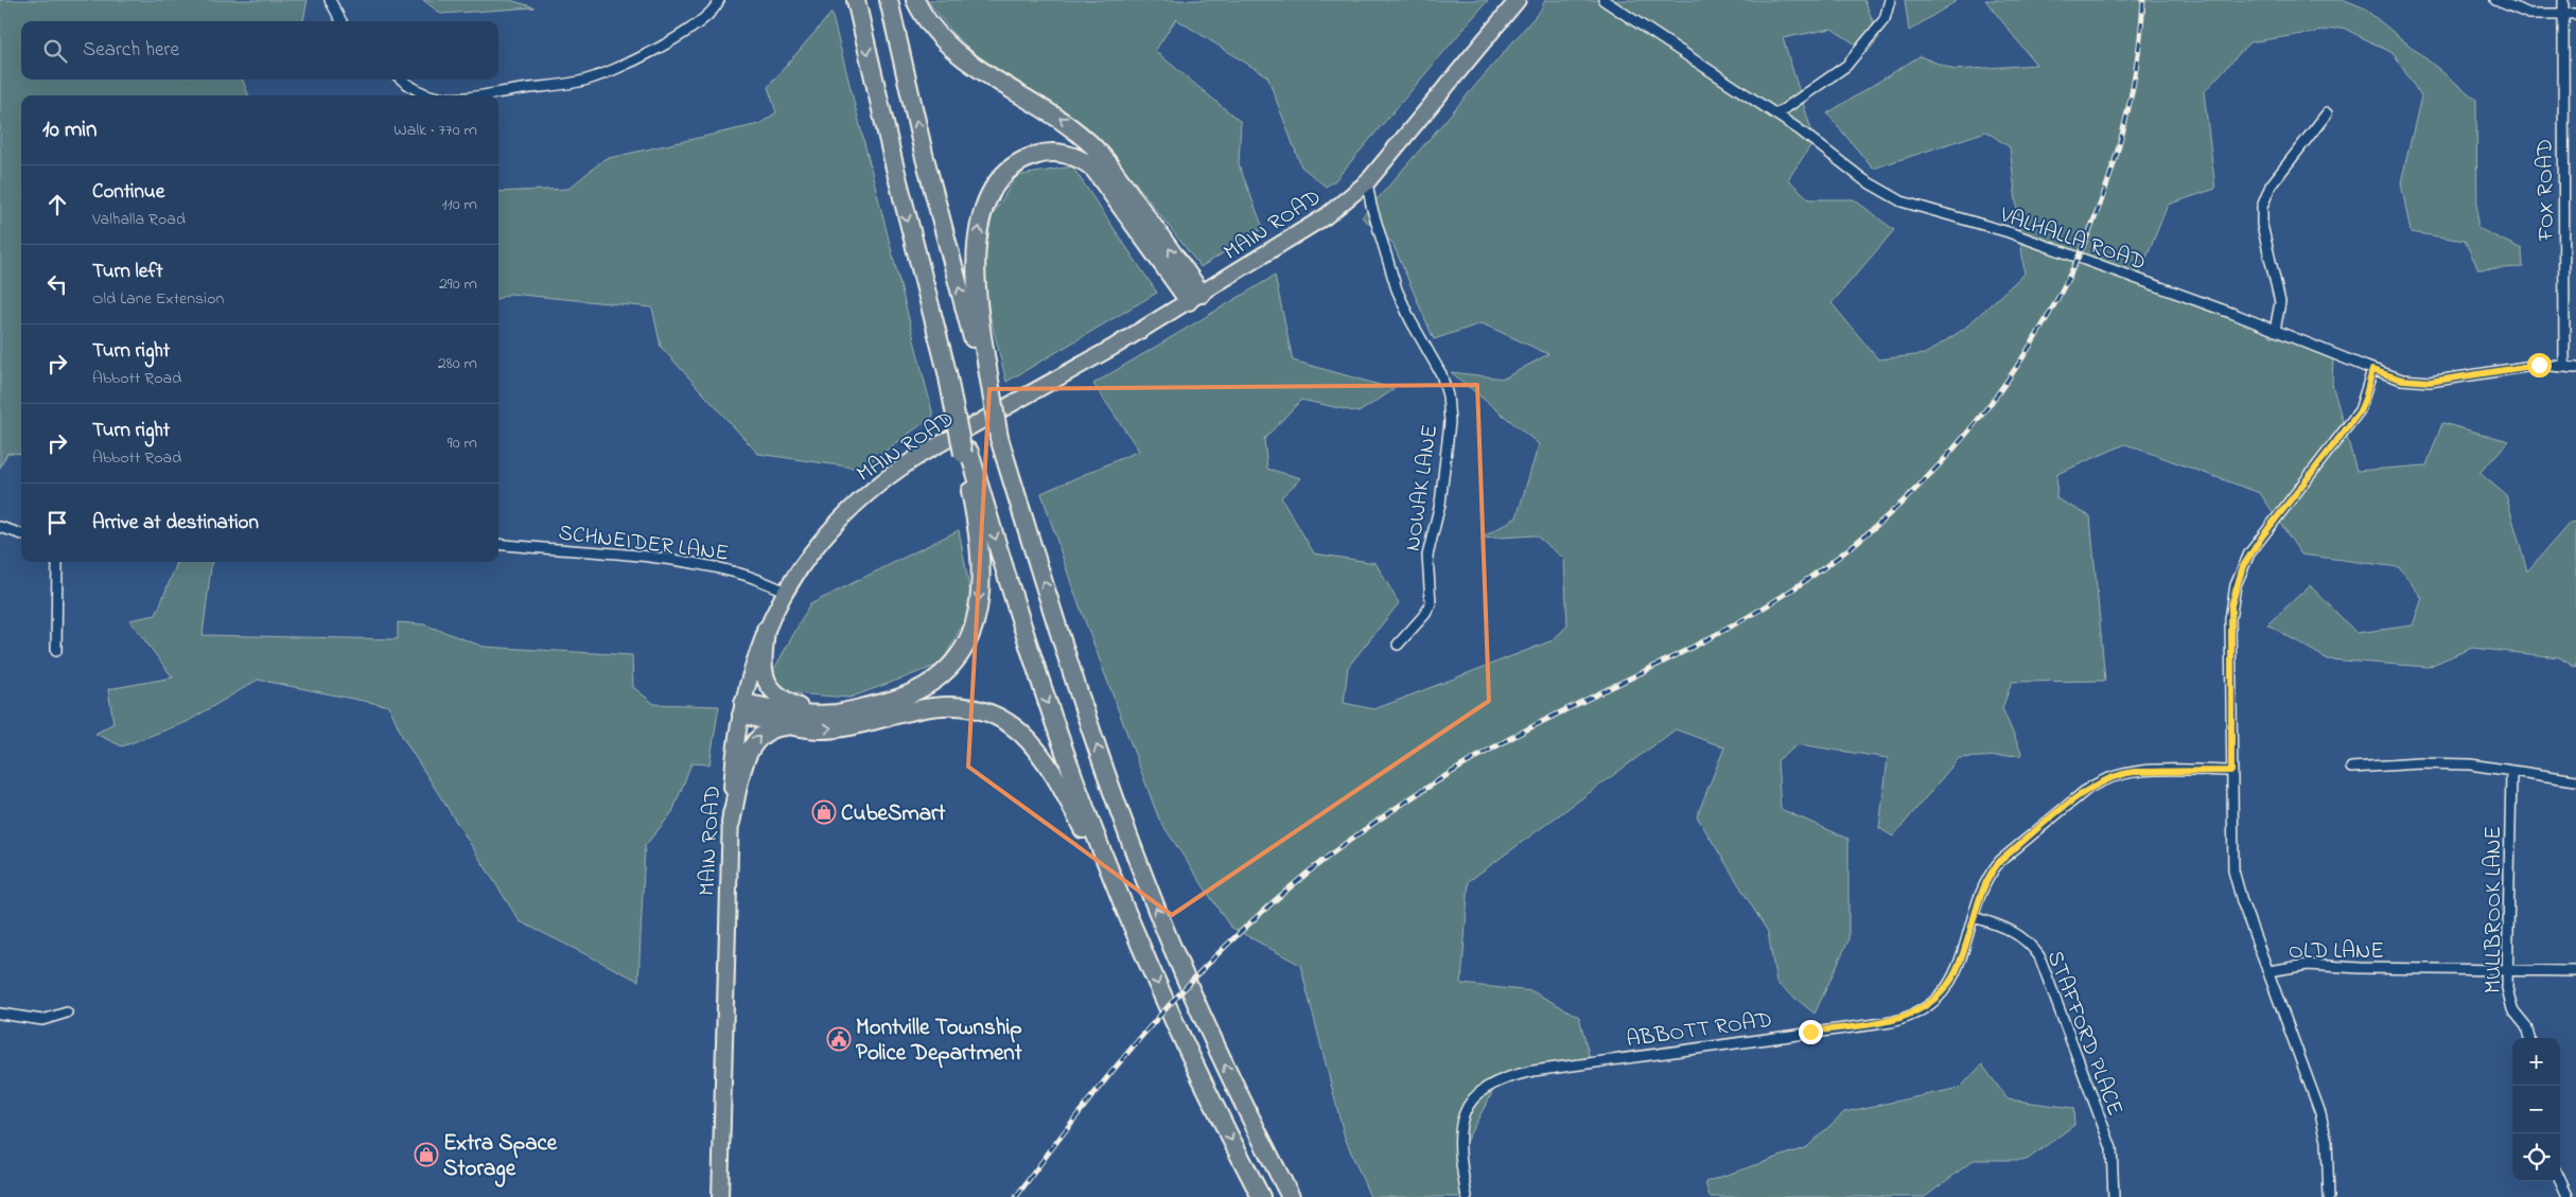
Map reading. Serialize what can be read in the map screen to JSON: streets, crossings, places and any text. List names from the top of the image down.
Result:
{
  "streets": {
    "main road": ["MAIN ROAD"],
    "street": [
      "FOX ROAD",
      "VALHALLA ROAD",
      "NOWAK LANE",
      "SCHNEIDER LANE",
      "MULLBROOK LANE",
      "OLD LANE",
      "ABBOTT ROAD",
      "STAFFORD PLACE"
    ]
  },
  "crossings": [
    ["FOX ROAD", "VALHALLA ROAD"],
    ["MAIN ROAD", "NOWAK LANE"],
    ["MAIN ROAD", "SCHNEIDER LANE"],
    ["MULLBROOK LANE", "OLD LANE"],
    ["ABBOTT ROAD", "STAFFORD PLACE"]
  ],
  "places": {
    "shop": ["CubeSmart", "Extra Space Storage"],
    "public building": ["Montville Township Police Department"]
  },
  "page": {
    "search": "Search here",
    "heading": ["10 min", "Walk · 770 m"],
    "list": [
      ["Continue", "Valhalla Road", "110 m"],
      ["Turn left", "Old Lane Extension", "290 m"],
      ["Turn right", "Abbott Road", "280 m"],
      ["Turn right", "Abbott Road", "90 m"],
      "Arrive at destination"
    ],
    "map_buttons": ["+", "−"]
  }
}
